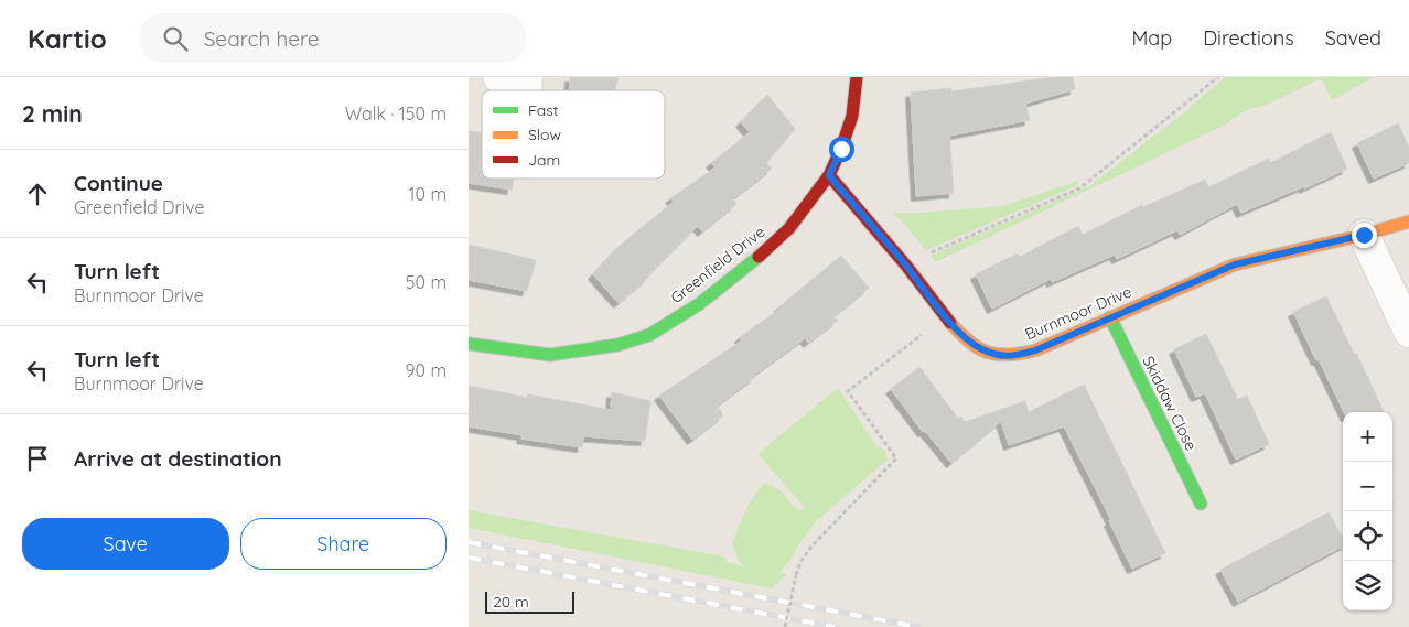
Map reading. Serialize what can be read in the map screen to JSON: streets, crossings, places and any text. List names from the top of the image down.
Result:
{
  "streets": {
    "street": ["Greenfield Drive", "Burnmoor Drive", "Skiddaw Close"]
  },
  "crossings": [
    ["Greenfield Drive", "Burnmoor Drive"],
    ["Burnmoor Drive", "Skiddaw Close"]
  ],
  "legend": ["Fast", "Slow", "Jam"],
  "scale_bar": "20 m",
  "page": {
    "header": "Kartio",
    "search": "Search here",
    "nav": ["Map", "Directions", "Saved"],
    "heading": ["2 min", "Walk · 150 m"],
    "list": [
      ["Continue", "Greenfield Drive", "10 m"],
      ["Turn left", "Burnmoor Drive", "50 m"],
      ["Turn left", "Burnmoor Drive", "90 m"],
      "Arrive at destination"
    ],
    "map_buttons": ["+", "−"],
    "buttons": ["Save", "Share"],
    "scale": "20 m"
  }
}
